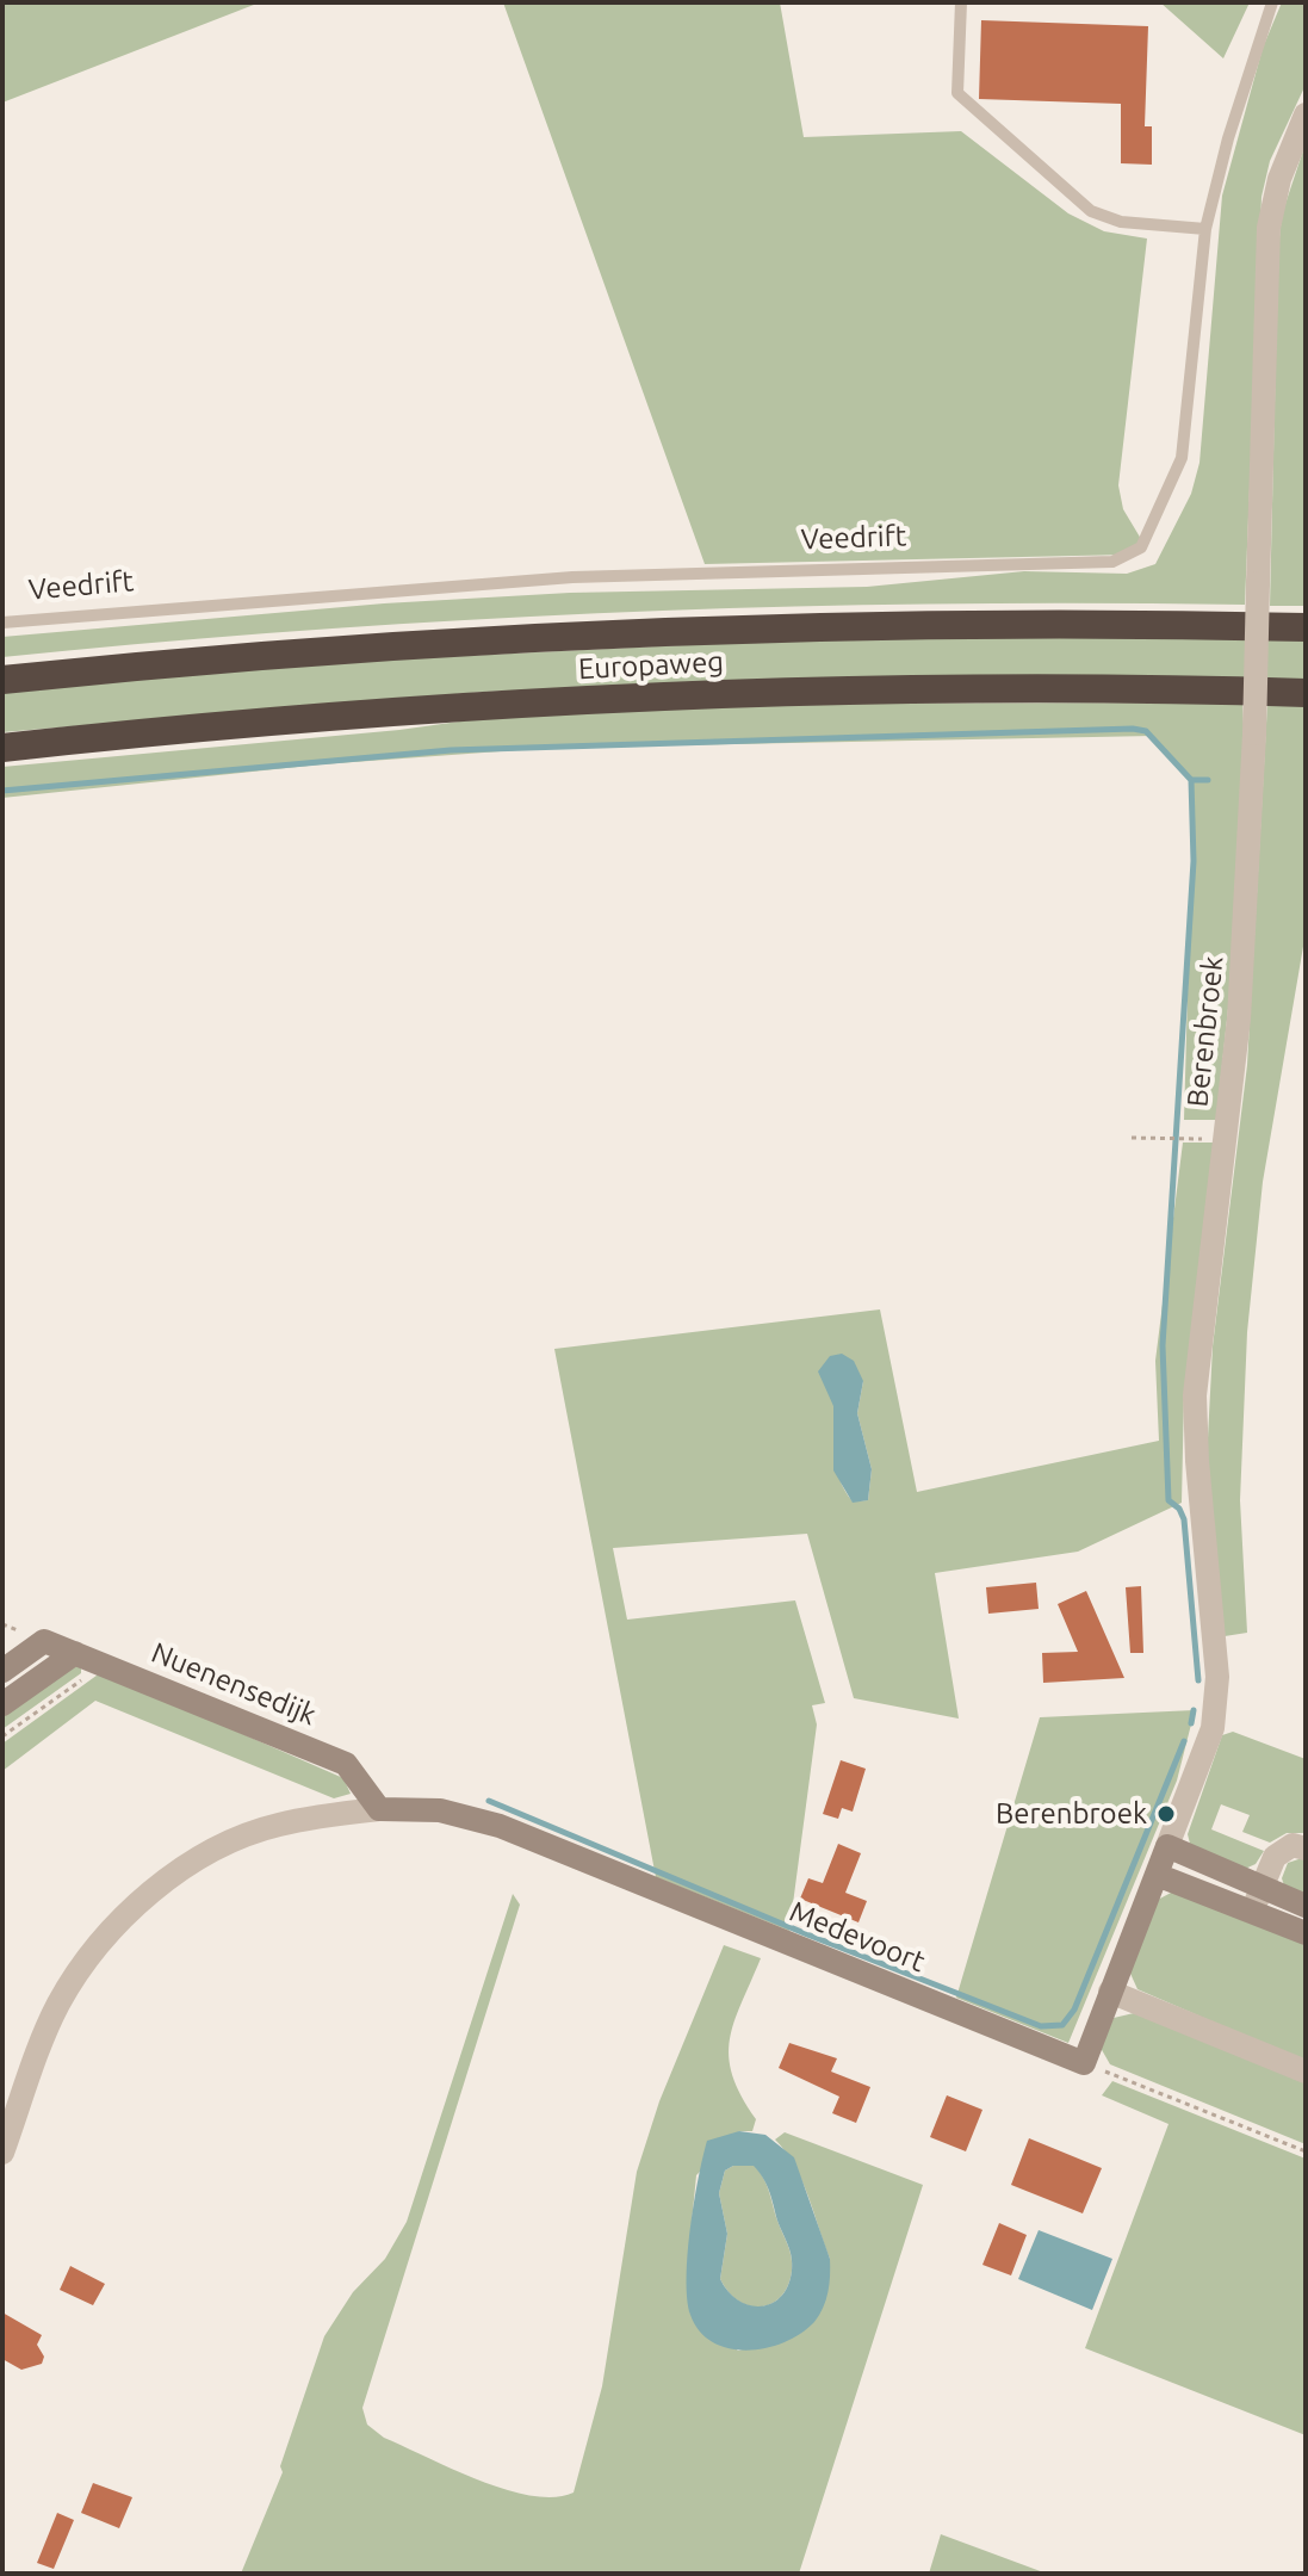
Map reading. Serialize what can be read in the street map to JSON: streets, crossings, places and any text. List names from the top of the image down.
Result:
{
  "streets": {
    "highway": ["Europaweg"],
    "street": ["Berenbroek", "Nuenensedijk", "Medevoort"],
    "lane": ["Veedrift"]
  },
  "crossings": [
    ["Berenbroek", "Medevoort"],
    ["Nuenensedijk", "Medevoort"]
  ],
  "places": ["Berenbroek"]
}
